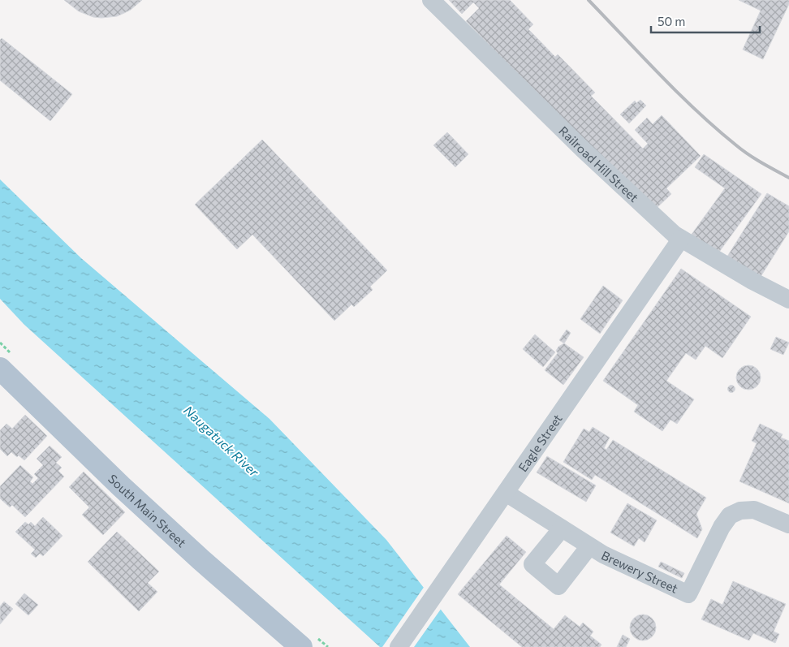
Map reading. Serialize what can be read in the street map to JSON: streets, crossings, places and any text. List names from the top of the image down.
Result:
{
  "streets": {
    "main road": ["South Main Street"],
    "street": ["Railroad Hill Street", "Eagle Street", "Brewery Street"]
  },
  "crossings": [
    ["Railroad Hill Street", "Eagle Street"],
    ["Eagle Street", "Brewery Street"]
  ],
  "water": ["Naugatuck River"],
  "scale_bar": "50 m"
}
